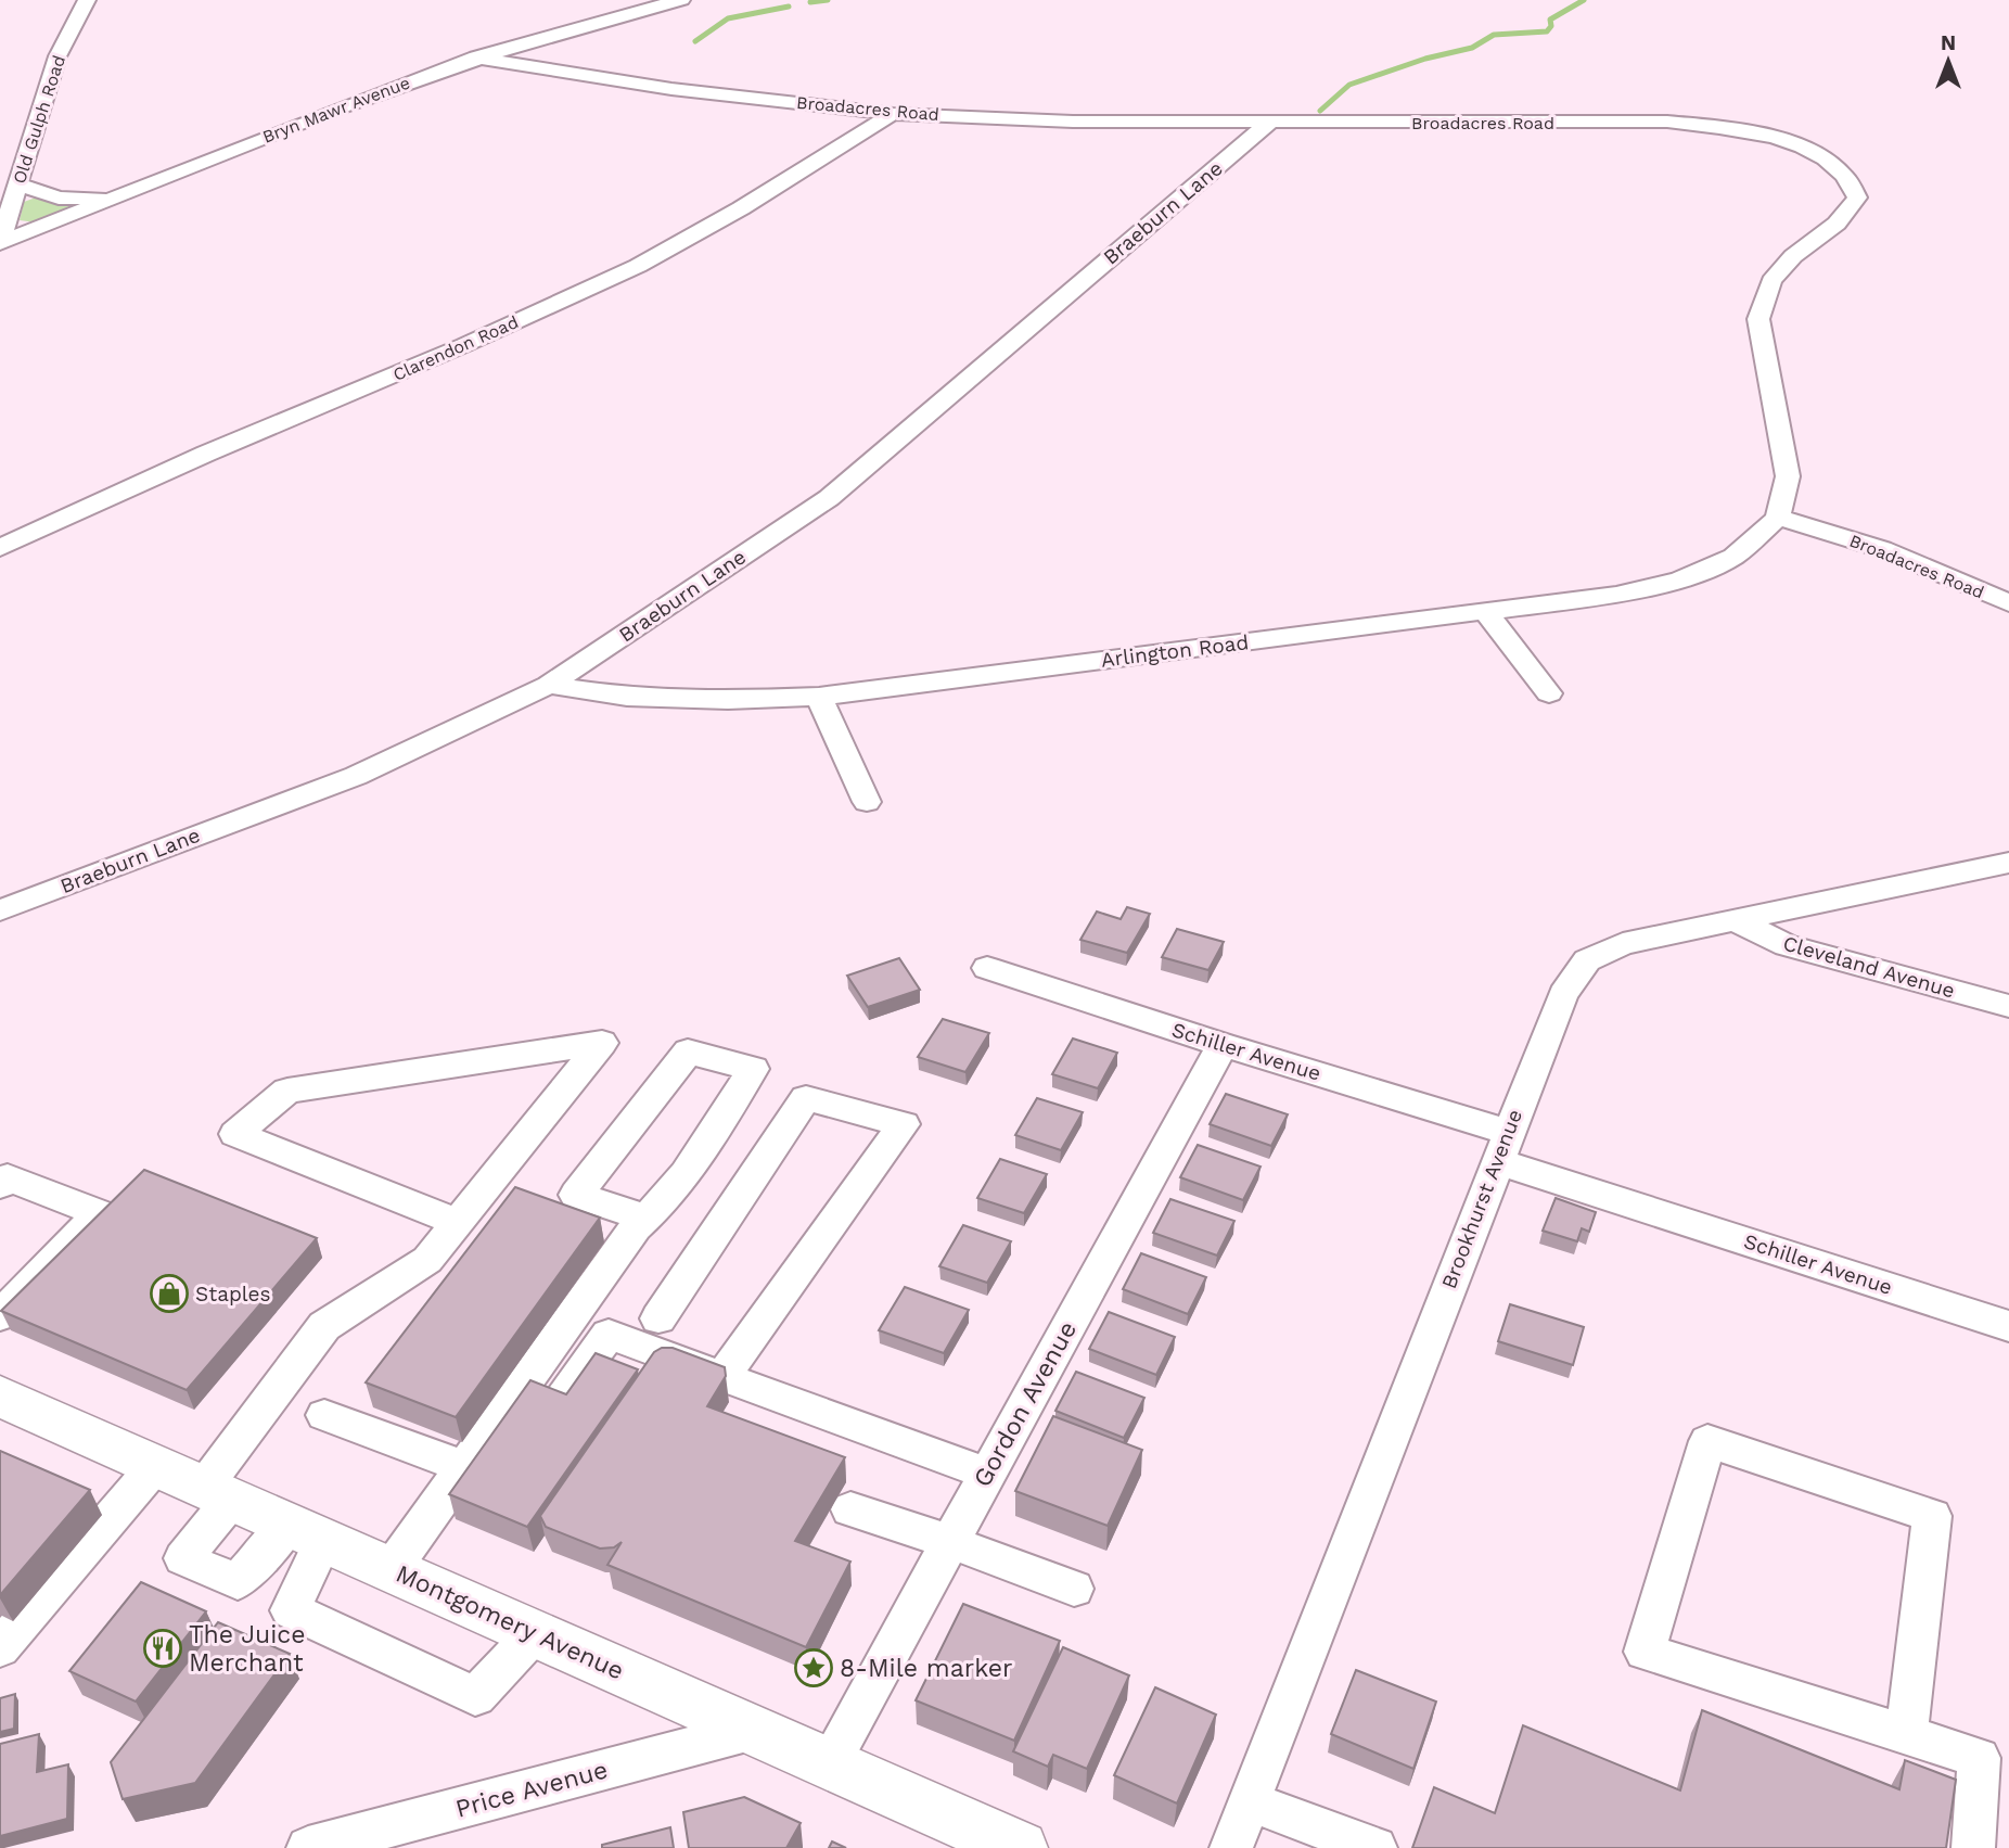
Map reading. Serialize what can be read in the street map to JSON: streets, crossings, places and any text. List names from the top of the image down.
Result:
{
  "streets": {
    "main road": ["Montgomery Avenue"],
    "street": [
      "Broadacres Road",
      "Bryn Mawr Avenue",
      "Old Gulph Road",
      "Braeburn Lane",
      "Clarendon Road",
      "Arlington Road",
      "Cleveland Avenue",
      "Schiller Avenue",
      "Brookhurst Avenue",
      "Gordon Avenue",
      "Price Avenue"
    ]
  },
  "crossings": [
    ["Broadacres Road", "Bryn Mawr Avenue"],
    ["Broadacres Road", "Braeburn Lane"],
    ["Broadacres Road", "Clarendon Road"],
    ["Broadacres Road", "Arlington Road"],
    ["Bryn Mawr Avenue", "Old Gulph Road"],
    ["Braeburn Lane", "Arlington Road"],
    ["Cleveland Avenue", "Brookhurst Avenue"],
    ["Schiller Avenue", "Brookhurst Avenue"],
    ["Schiller Avenue", "Gordon Avenue"],
    ["Gordon Avenue", "Montgomery Avenue"],
    ["Montgomery Avenue", "Price Avenue"]
  ],
  "places": {
    "shop": ["Staples"],
    "restaurant": ["The Juice Merchant"],
    "place": ["8-Mile marker"]
  },
  "north": "top"
}
